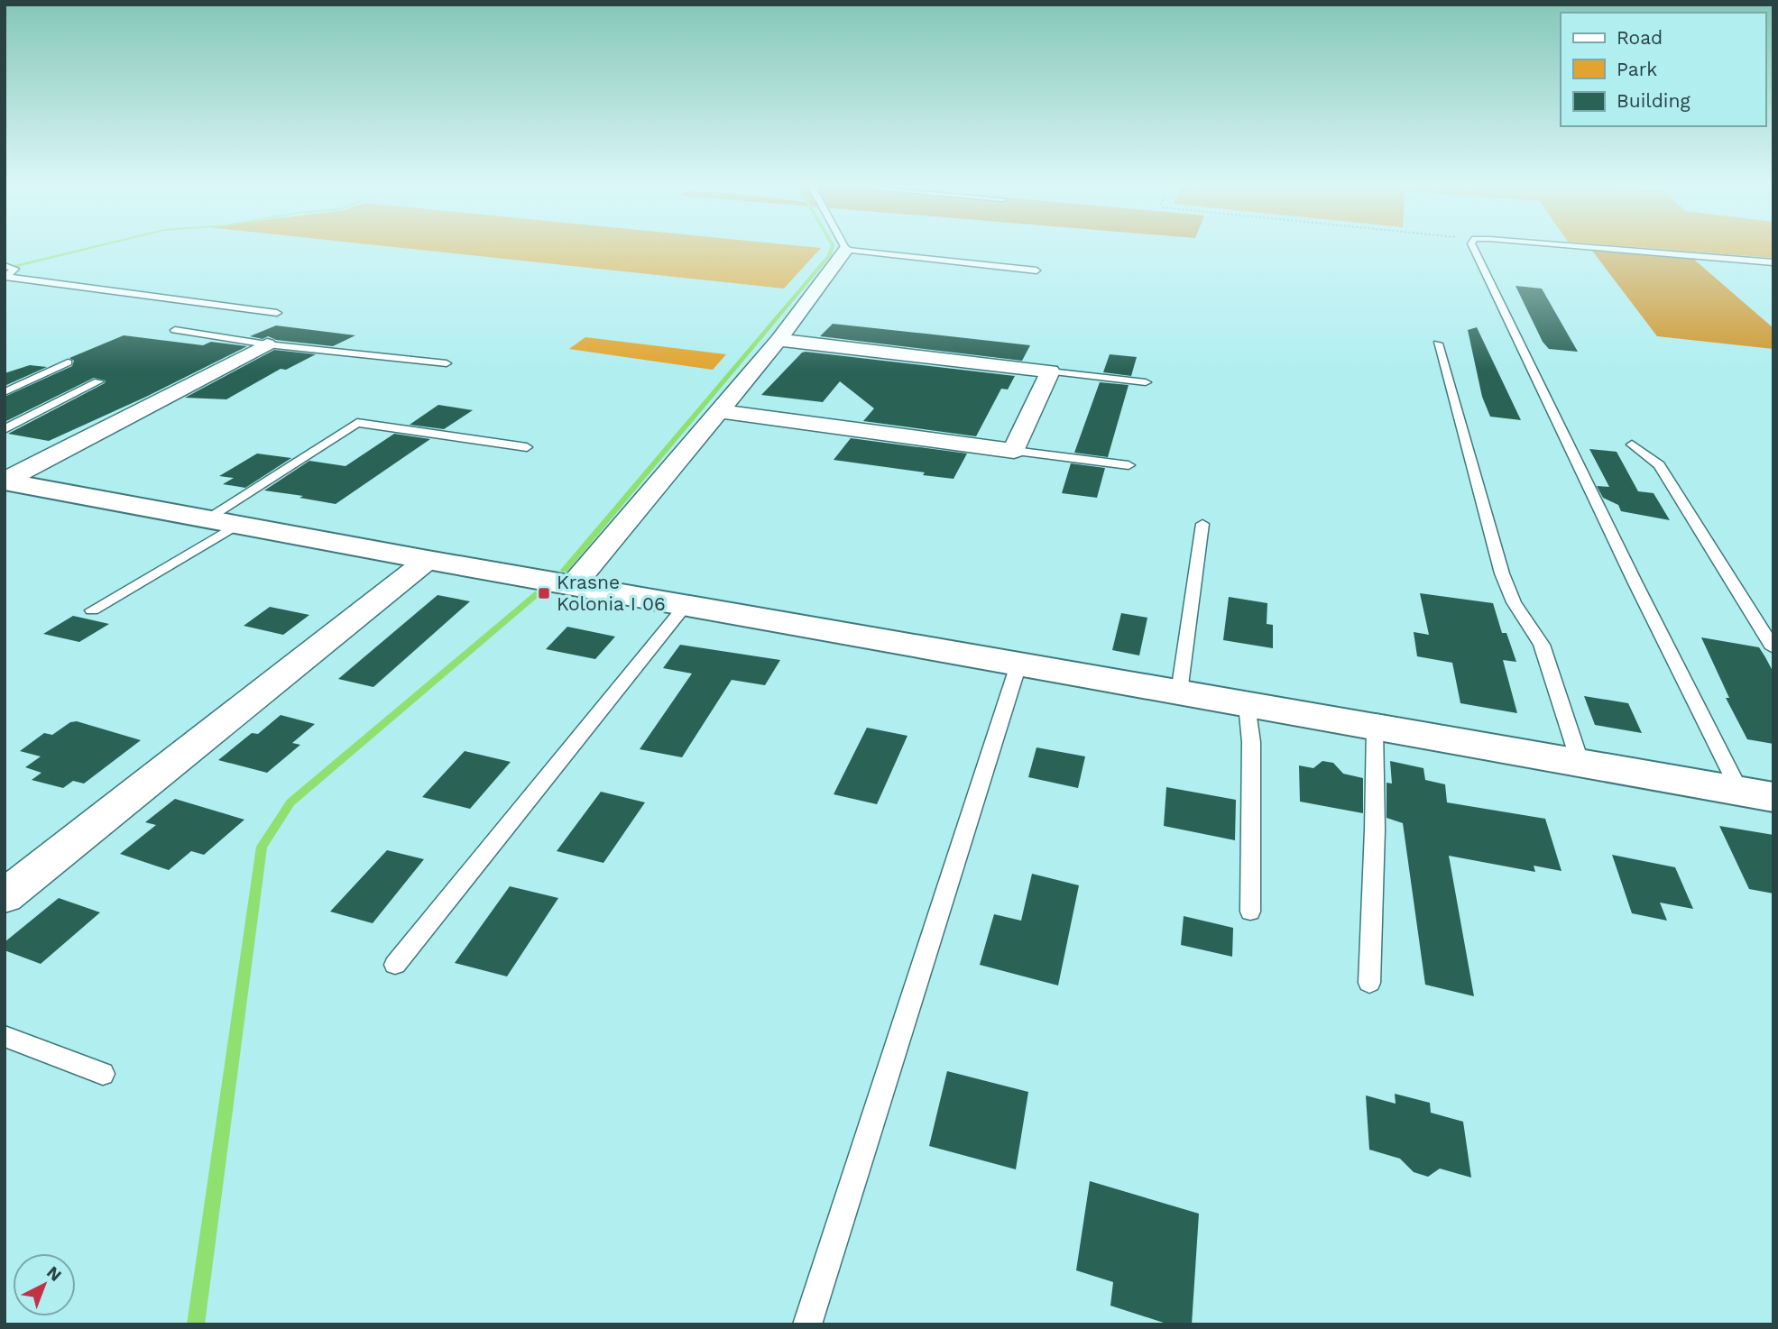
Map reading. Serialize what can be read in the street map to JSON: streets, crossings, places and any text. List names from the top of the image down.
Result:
{
  "places": {
    "transit": ["Krasne Kolonia I 06"]
  },
  "legend": ["Road", "Park", "Building"],
  "north": "top right"
}
